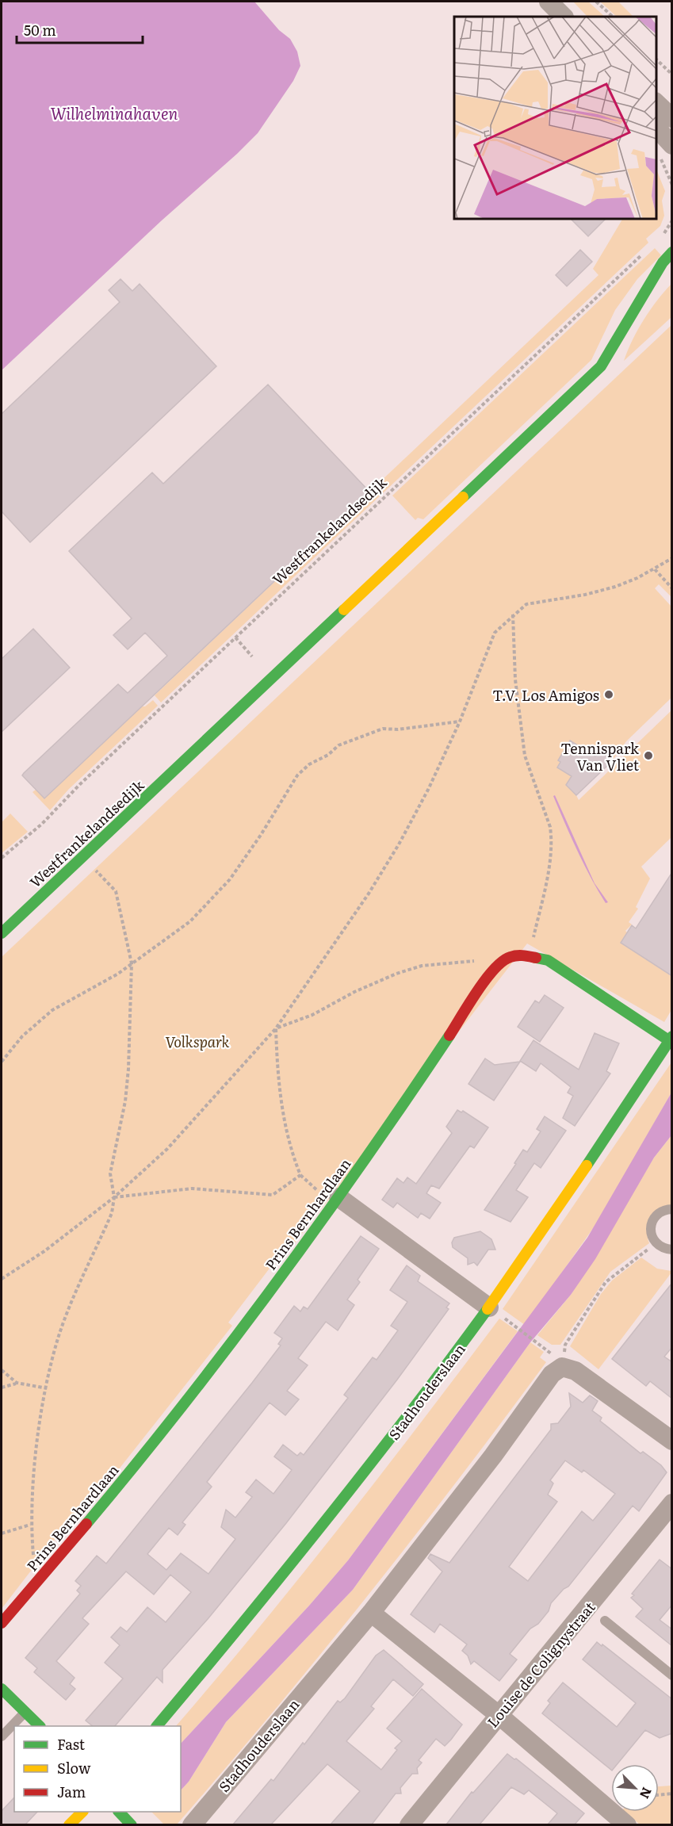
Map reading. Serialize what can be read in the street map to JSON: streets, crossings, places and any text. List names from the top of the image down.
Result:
{
  "streets": {
    "street": [
      "Westfrankelandsedijk",
      "Prins Bernhardlaan",
      "Stadhouderslaan",
      "Louise de Colignystraat"
    ]
  },
  "crossings": [
    ["Prins Bernhardlaan", "Stadhouderslaan"]
  ],
  "water": ["Wilhelminahaven"],
  "parks": ["Volkspark"],
  "places": ["T.V. Los Amigos", "Tennispark Van Vliet"],
  "legend": ["Fast", "Slow", "Jam"],
  "scale_bar": "50 m",
  "north": "bottom right"
}
